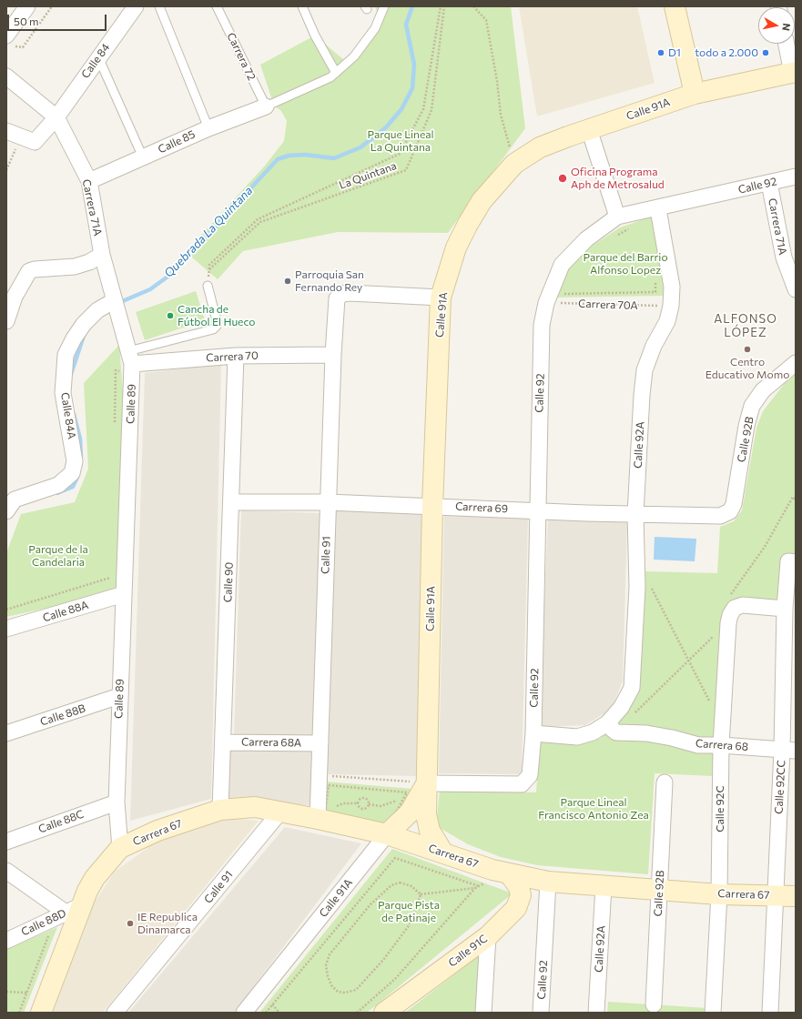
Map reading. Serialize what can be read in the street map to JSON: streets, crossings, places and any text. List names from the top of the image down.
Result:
{
  "streets": {
    "street": [
      "Calle 84",
      "Calle 91A",
      "Calle 85",
      "Calle 92",
      "Carrera 71A",
      "Carrera 70",
      "Calle 89",
      "Calle 84A",
      "Calle 92B",
      "Calle 92A",
      "Carrera 69",
      "Calle 91",
      "Calle 90",
      "Calle 88A",
      "Calle 88B",
      "Carrera 68A",
      "Carrera 68",
      "Calle 92CC",
      "Calle 92C",
      "Calle 88C",
      "Carrera 67",
      "Calle 88D",
      "Calle 91C"
    ],
    "lane": ["Carrera 72"],
    "path": ["La Quintana", "Carrera 70A"]
  },
  "crossings": [
    ["Carrera 72", "Calle 85"],
    ["Calle 84", "Carrera 71A"],
    ["Calle 91A", "Calle 92"],
    ["Calle 91A", "Carrera 69"],
    ["Calle 91A", "Calle 91"],
    ["Calle 91A", "Carrera 67"],
    ["Calle 85", "Carrera 71A"],
    ["Calle 92", "Carrera 71A"],
    ["Calle 92", "Carrera 70A"],
    ["Calle 92", "Calle 92A"],
    ["Calle 92", "Carrera 69"],
    ["Calle 92", "Carrera 67"],
    ["Carrera 71A", "Carrera 70"],
    ["Carrera 71A", "Calle 89"],
    ["Carrera 71A", "Calle 84A"],
    ["Carrera 70A", "Calle 92A"],
    ["Carrera 70", "Calle 89"],
    ["Carrera 70", "Calle 91"],
    ["Carrera 70", "Calle 90"],
    ["Calle 89", "Calle 88A"],
    ["Calle 89", "Calle 88B"],
    ["Calle 89", "Calle 88C"],
    ["Calle 89", "Carrera 67"],
    ["Calle 92B", "Carrera 69"],
    ["Calle 92B", "Carrera 67"],
    ["Calle 92A", "Carrera 69"],
    ["Calle 92A", "Carrera 67"],
    ["Carrera 69", "Calle 91"],
    ["Carrera 69", "Calle 90"],
    ["Calle 91", "Carrera 68A"],
    ["Calle 91", "Carrera 67"],
    ["Calle 90", "Carrera 68A"],
    ["Calle 90", "Carrera 67"],
    ["Carrera 68", "Calle 92CC"],
    ["Carrera 68", "Calle 92C"],
    ["Calle 92CC", "Carrera 67"],
    ["Calle 92C", "Carrera 67"],
    ["Carrera 67", "Calle 91C"]
  ],
  "districts": ["ALFONSO LÓPEZ"],
  "water": ["Quebrada La Quintana"],
  "parks": [
    "Parque Lineal La Quintana",
    "Parque del Barrio Alfonso Lopez",
    "Parque de la Candelaria",
    "Parque Lineal Francisco Antonio Zea",
    "Parque Pista de Patinaje"
  ],
  "places": [
    "D1",
    "todo a 2.000",
    "Oficina Programa Aph de Metrosalud",
    "Parroquia San Fernando Rey",
    "Cancha de Fútbol El Hueco",
    "Centro Educativo Momo",
    "IE Republica Dinamarca"
  ],
  "scale_bar": "50 m",
  "north": "right"
}
